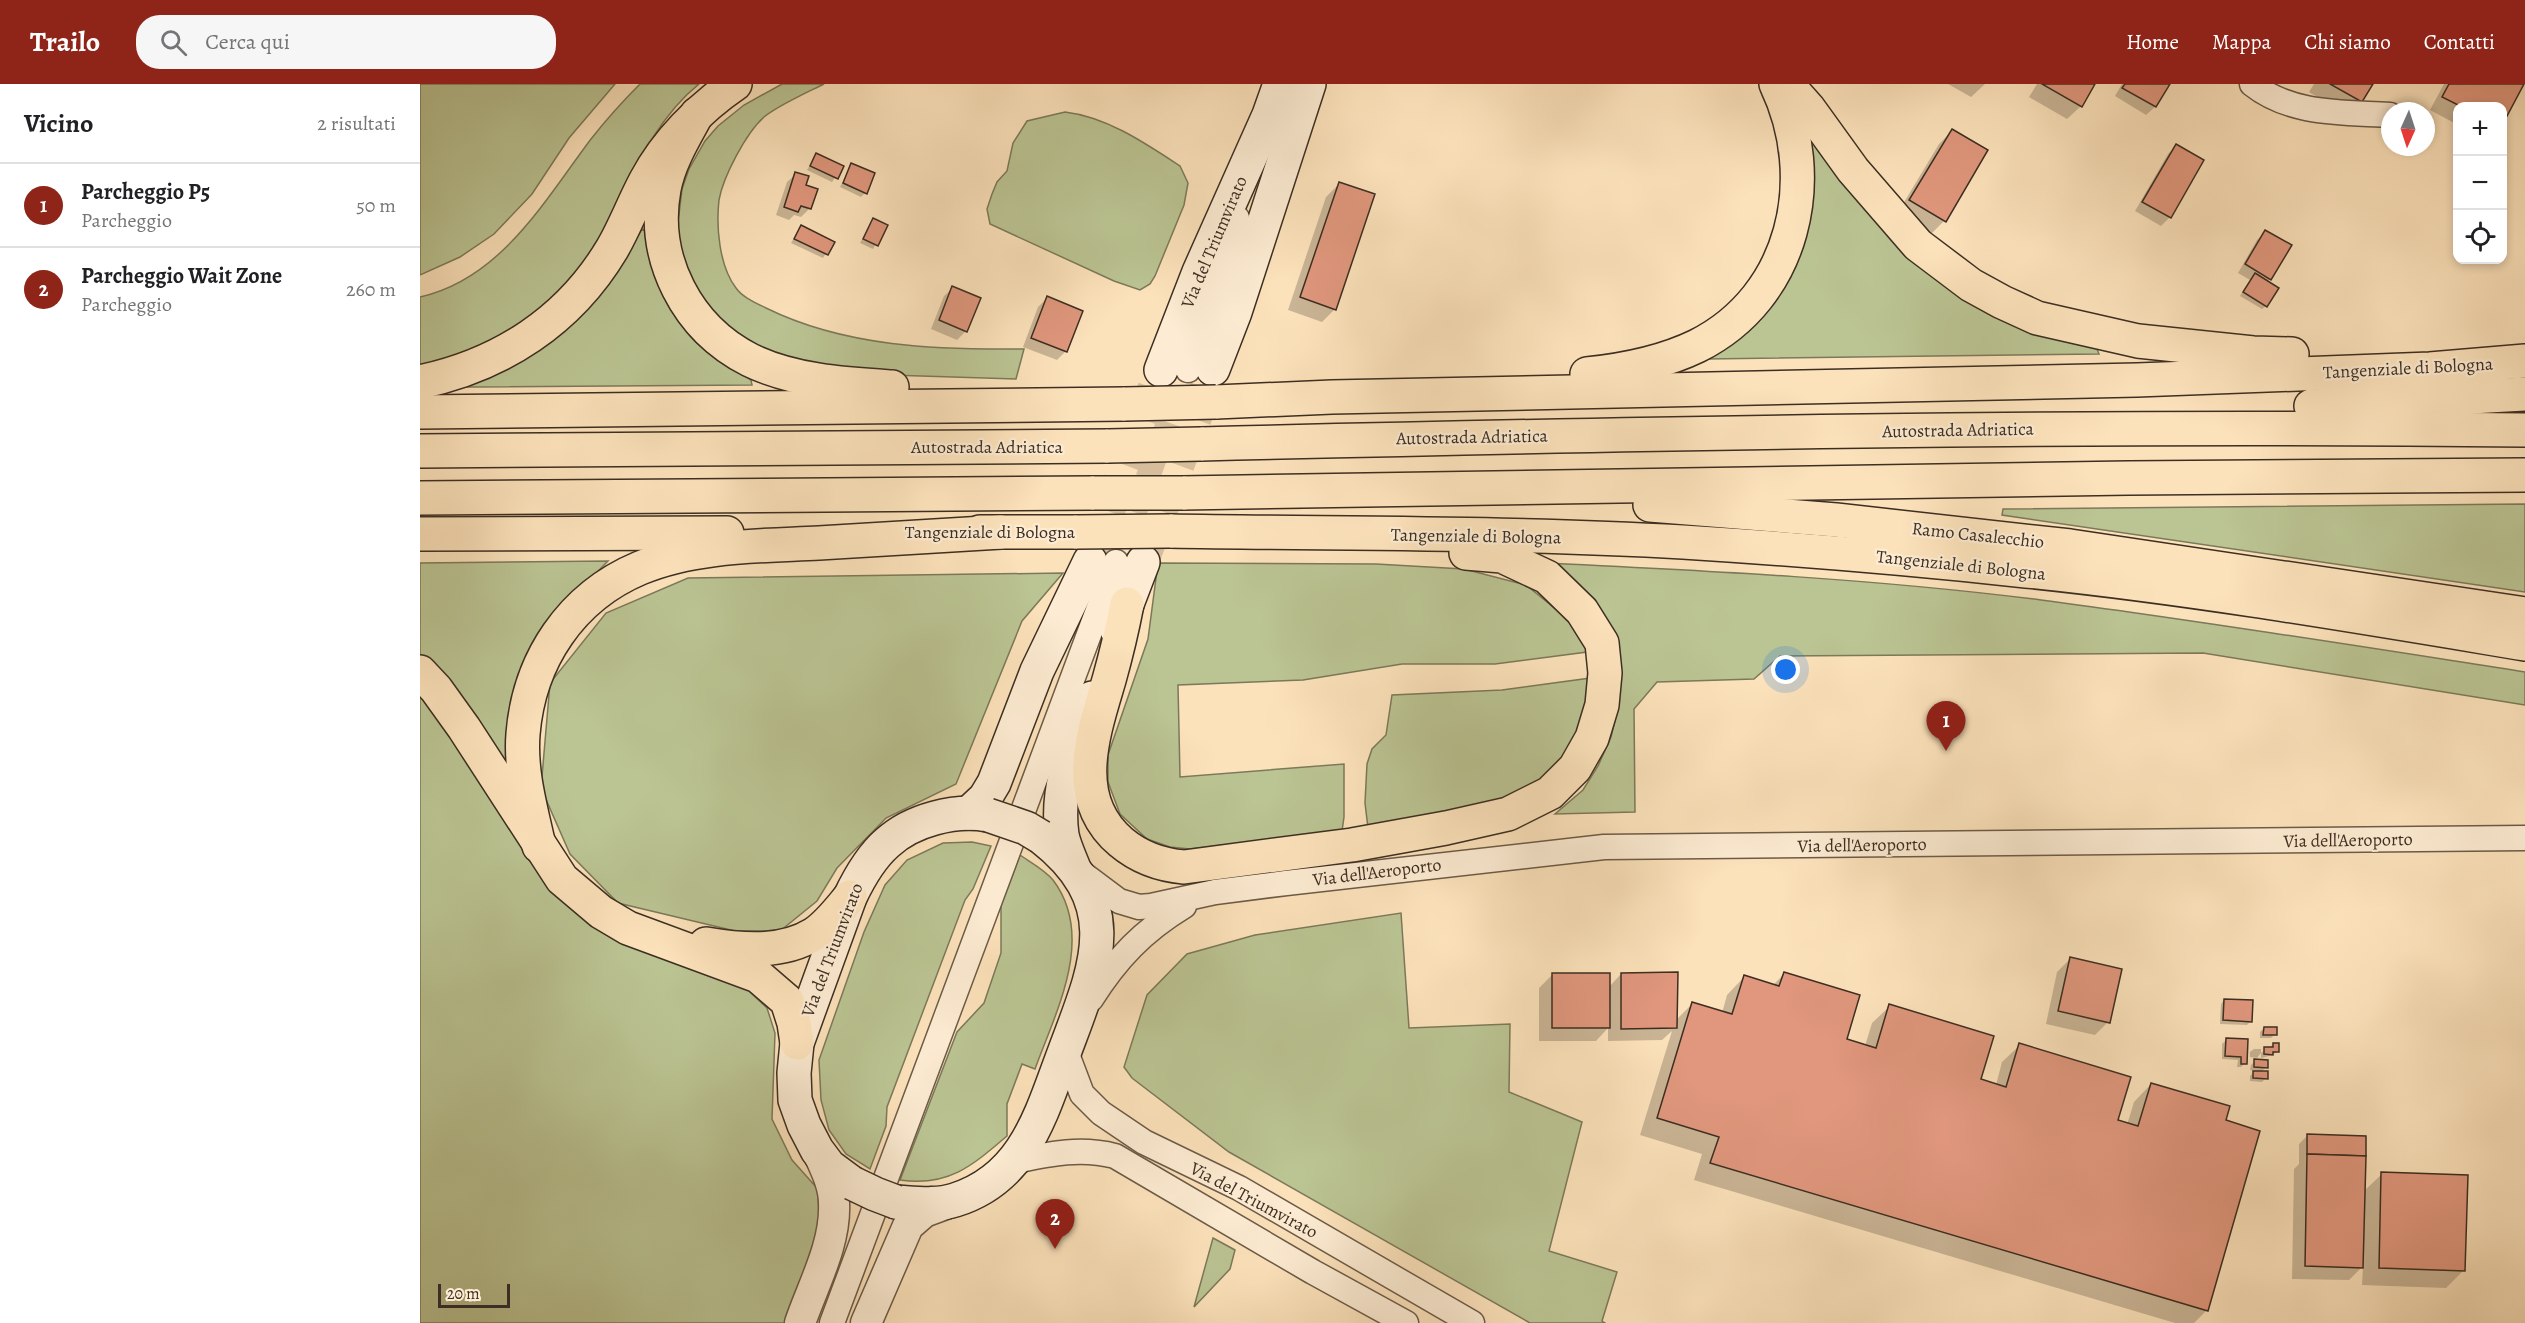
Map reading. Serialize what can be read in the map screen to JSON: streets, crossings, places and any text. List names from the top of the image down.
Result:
{
  "streets": {
    "highway": ["Tangenziale di Bologna", "Autostrada Adriatica", "Ramo Casalecchio"],
    "main road": ["Via del Triumvirato"],
    "street": ["Via dell'Aeroporto"]
  },
  "crossings": [
    ["Via del Triumvirato", "Via dell'Aeroporto"]
  ],
  "scale_bar": "20 m",
  "north": "bottom",
  "page": {
    "header": "Trailo",
    "search": "Cerca qui",
    "nav": [
      "Home",
      "Mappa",
      "Chi siamo",
      "Contatti"
    ],
    "heading": ["Vicino", "2 risultati"],
    "map_buttons": ["+", "−"],
    "list": [
      {
        "mark": "1",
        "name": "Parcheggio P5",
        "note": "Parcheggio",
        "value": "50 m"
      },
      {
        "mark": "2",
        "name": "Parcheggio Wait Zone",
        "note": "Parcheggio",
        "value": "260 m"
      }
    ],
    "pins": ["1", "2"],
    "scale": "20 m"
  }
}
